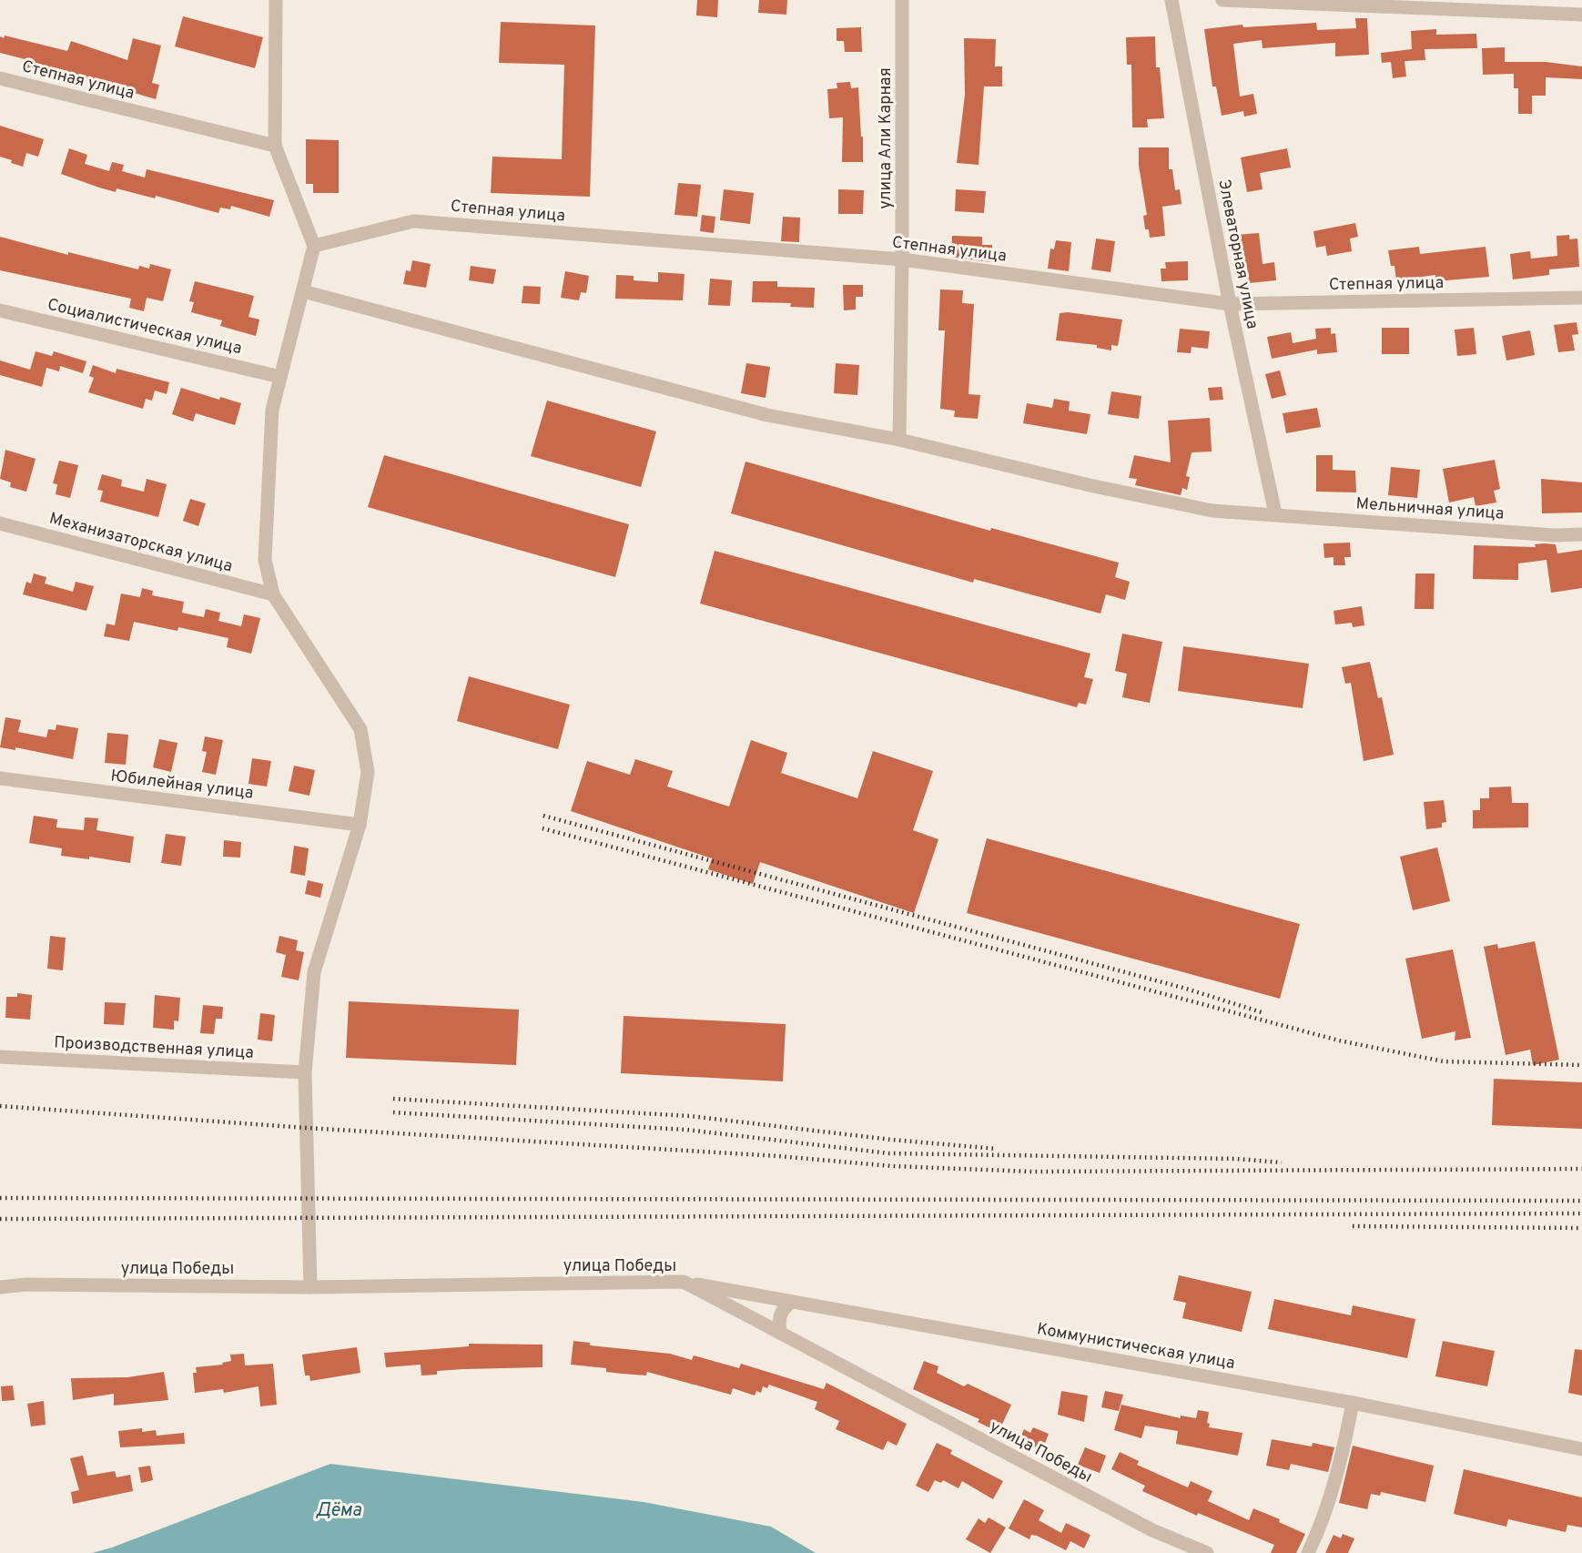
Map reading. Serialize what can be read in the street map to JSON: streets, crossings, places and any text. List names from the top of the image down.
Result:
{
  "streets": {
    "street": [
      "Степная улица",
      "улица Али Карная",
      "Элеваторная улица",
      "Социалистическая улица",
      "Мельничная улица",
      "Механизаторская улица",
      "Юбилейная улица",
      "Производственная улица",
      "улица Победы",
      "Коммунистическая улица"
    ]
  },
  "crossings": [
    ["Степная улица", "улица Али Карная"],
    ["Степная улица", "Элеваторная улица"],
    ["Элеваторная улица", "Мельничная улица"],
    ["улица Победы", "Коммунистическая улица"]
  ],
  "water": ["Дёма"]
}
